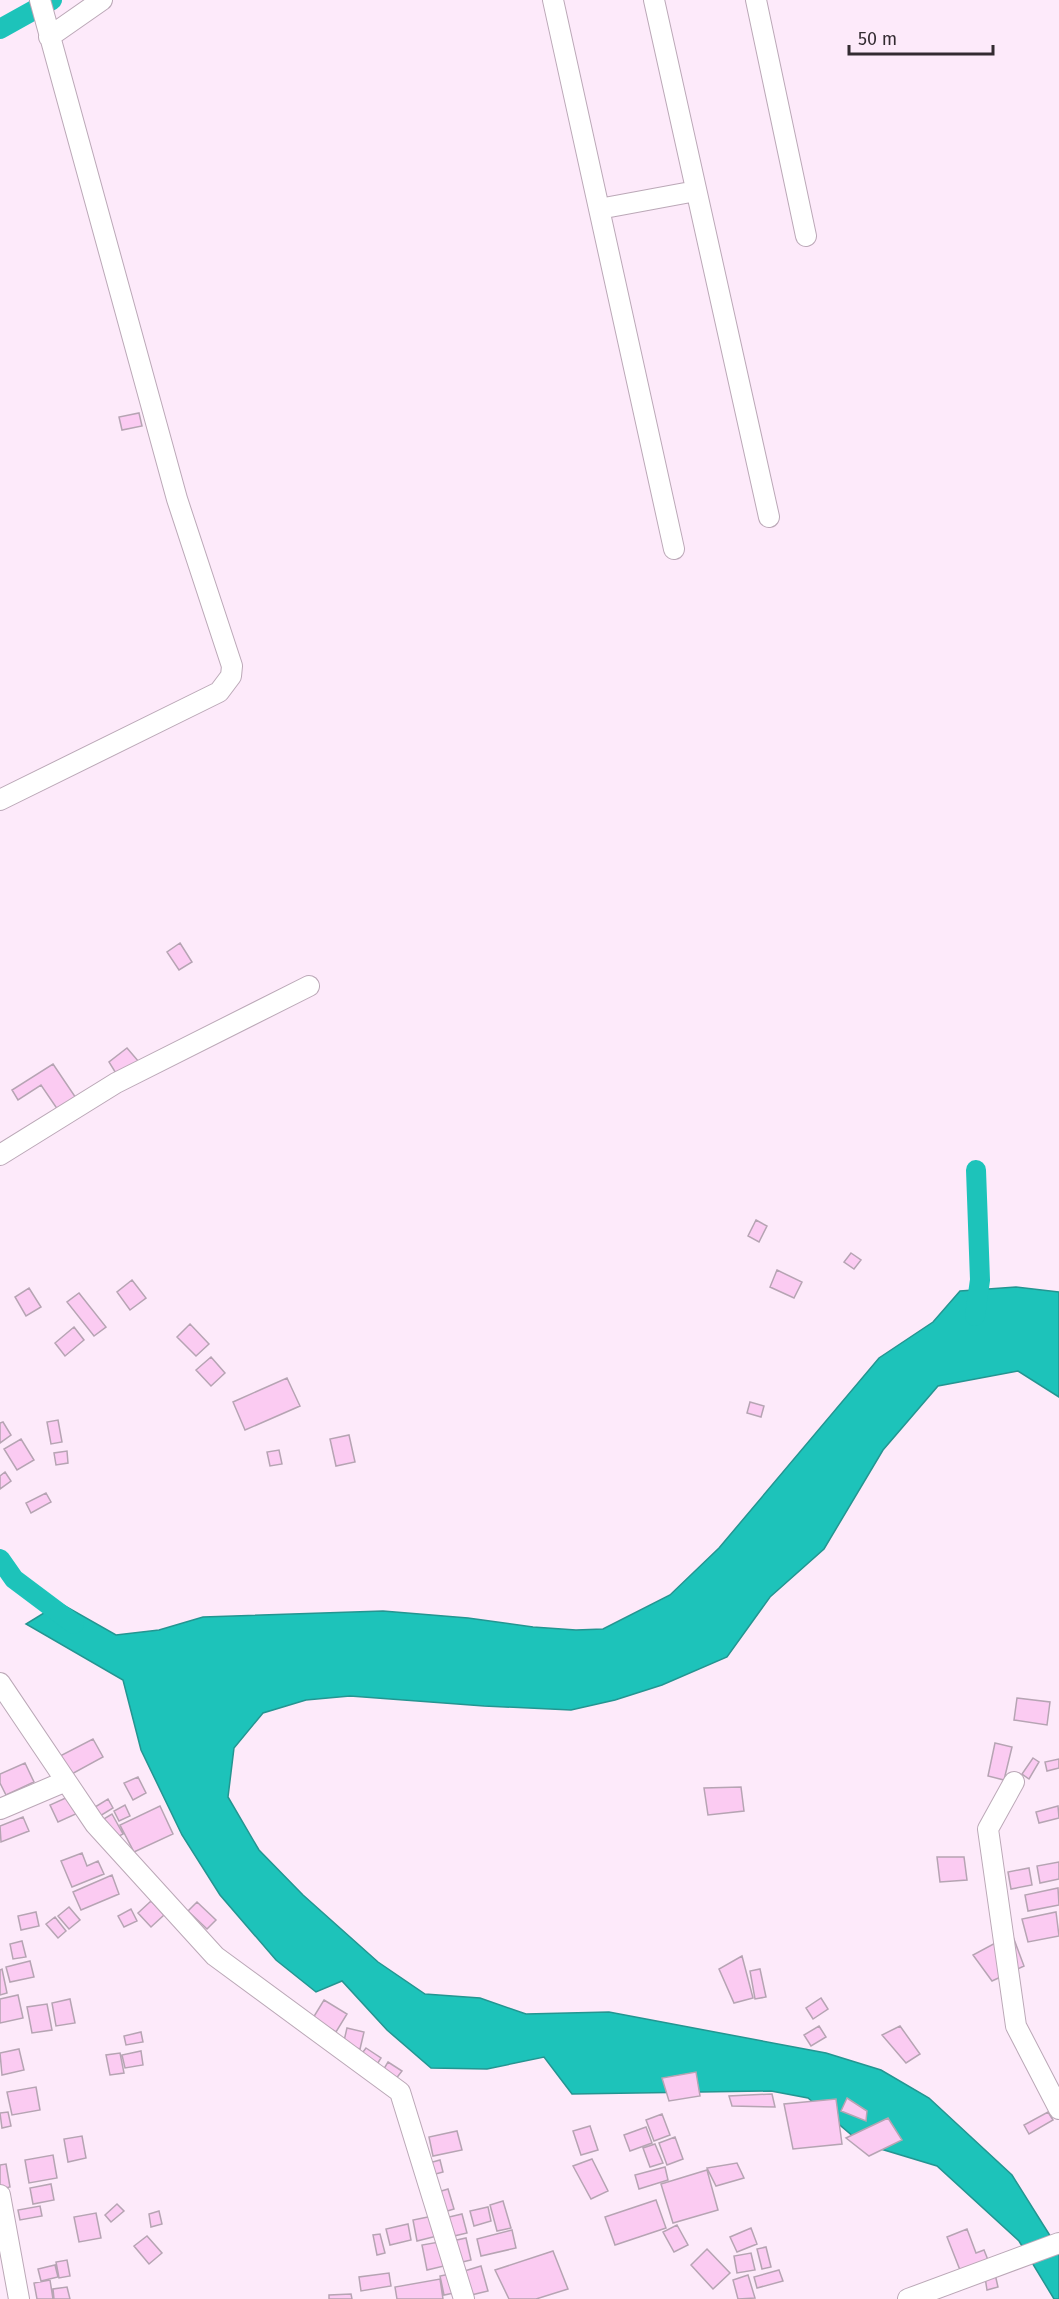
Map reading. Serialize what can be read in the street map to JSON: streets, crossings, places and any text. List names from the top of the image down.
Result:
{
  "scale_bar": "50 m"
}
